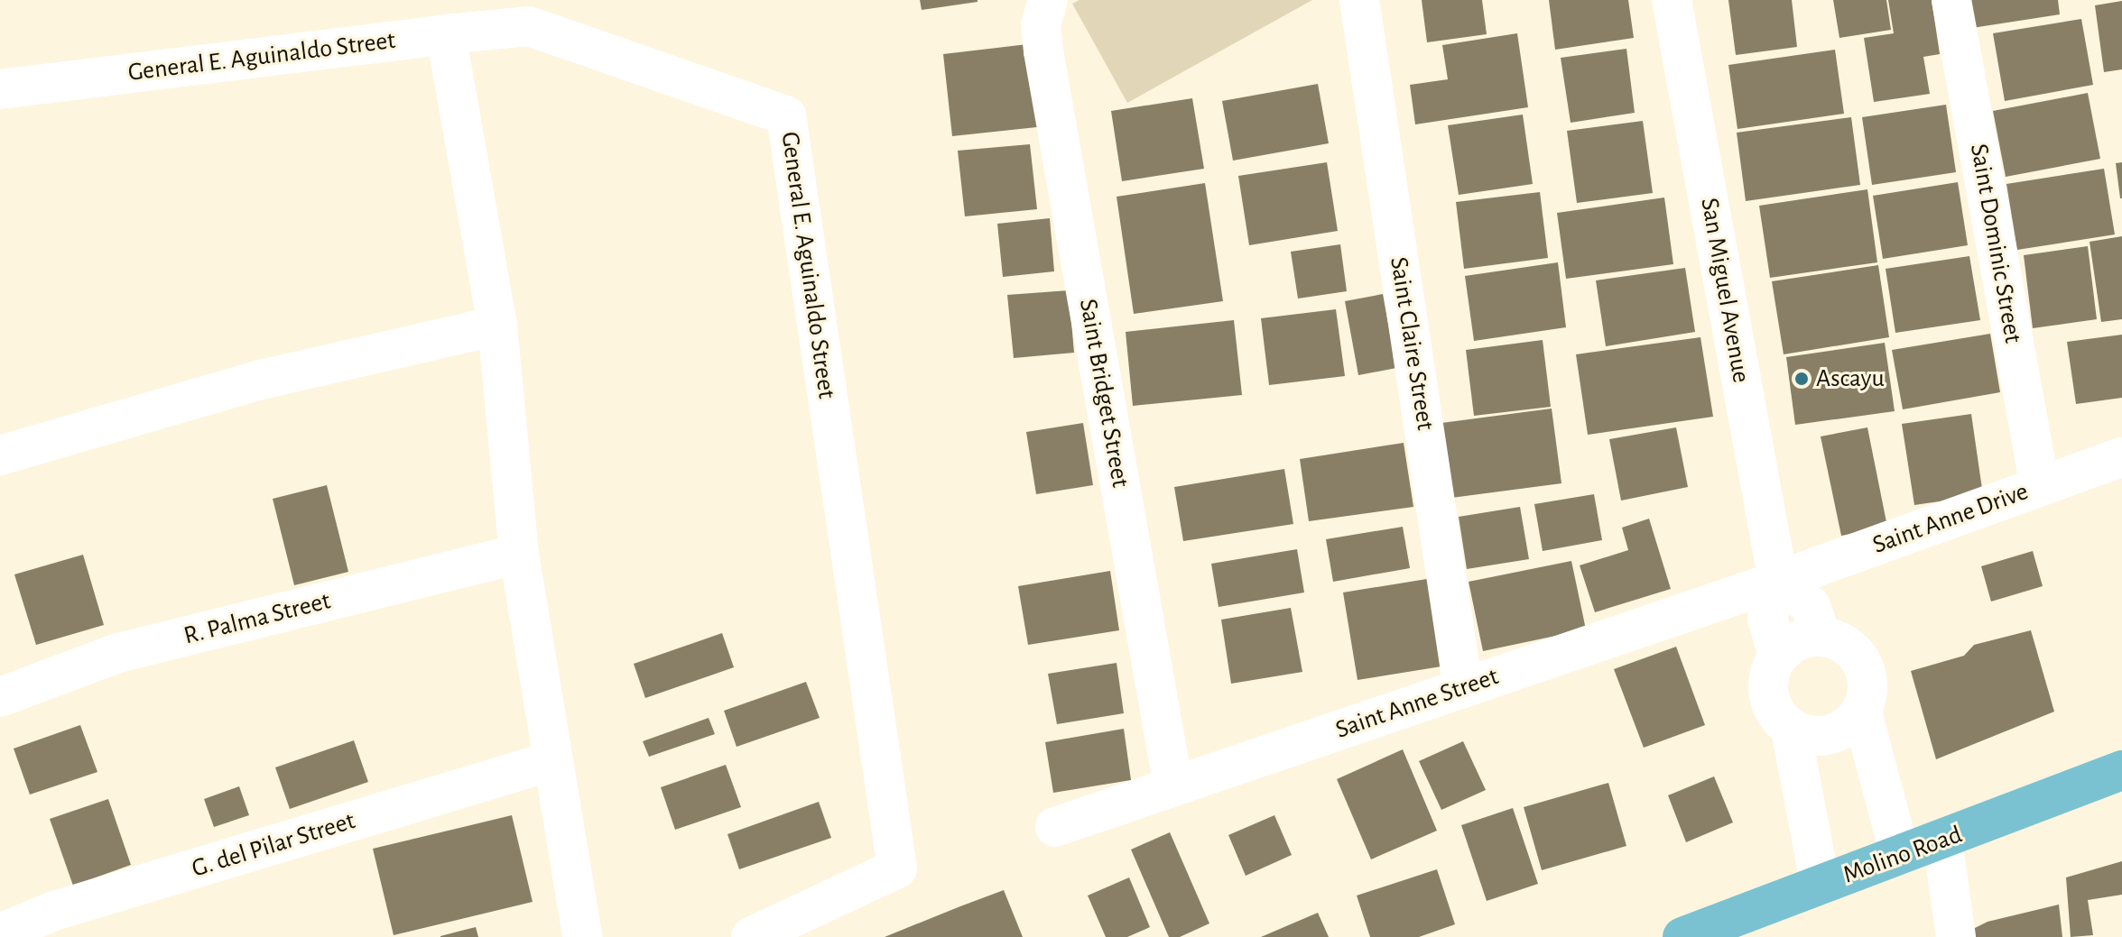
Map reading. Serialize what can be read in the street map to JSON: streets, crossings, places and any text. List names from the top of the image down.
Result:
{
  "streets": {
    "main road": ["Molino Road"],
    "street": [
      "General E. Aguinaldo Street",
      "Saint Dominic Street",
      "San Miguel Avenue",
      "Saint Claire Street",
      "Saint Bridget Street",
      "Saint Anne Drive",
      "R. Palma Street",
      "Saint Anne Street",
      "G. del Pilar Street"
    ]
  },
  "crossings": [
    ["Saint Dominic Street", "Saint Anne Drive"],
    ["San Miguel Avenue", "Saint Anne Drive"],
    ["San Miguel Avenue", "Saint Anne Street"],
    ["Saint Claire Street", "Saint Anne Street"],
    ["Saint Bridget Street", "Saint Anne Street"],
    ["Saint Anne Drive", "Saint Anne Street"]
  ],
  "places": ["Ascayu"]
}
